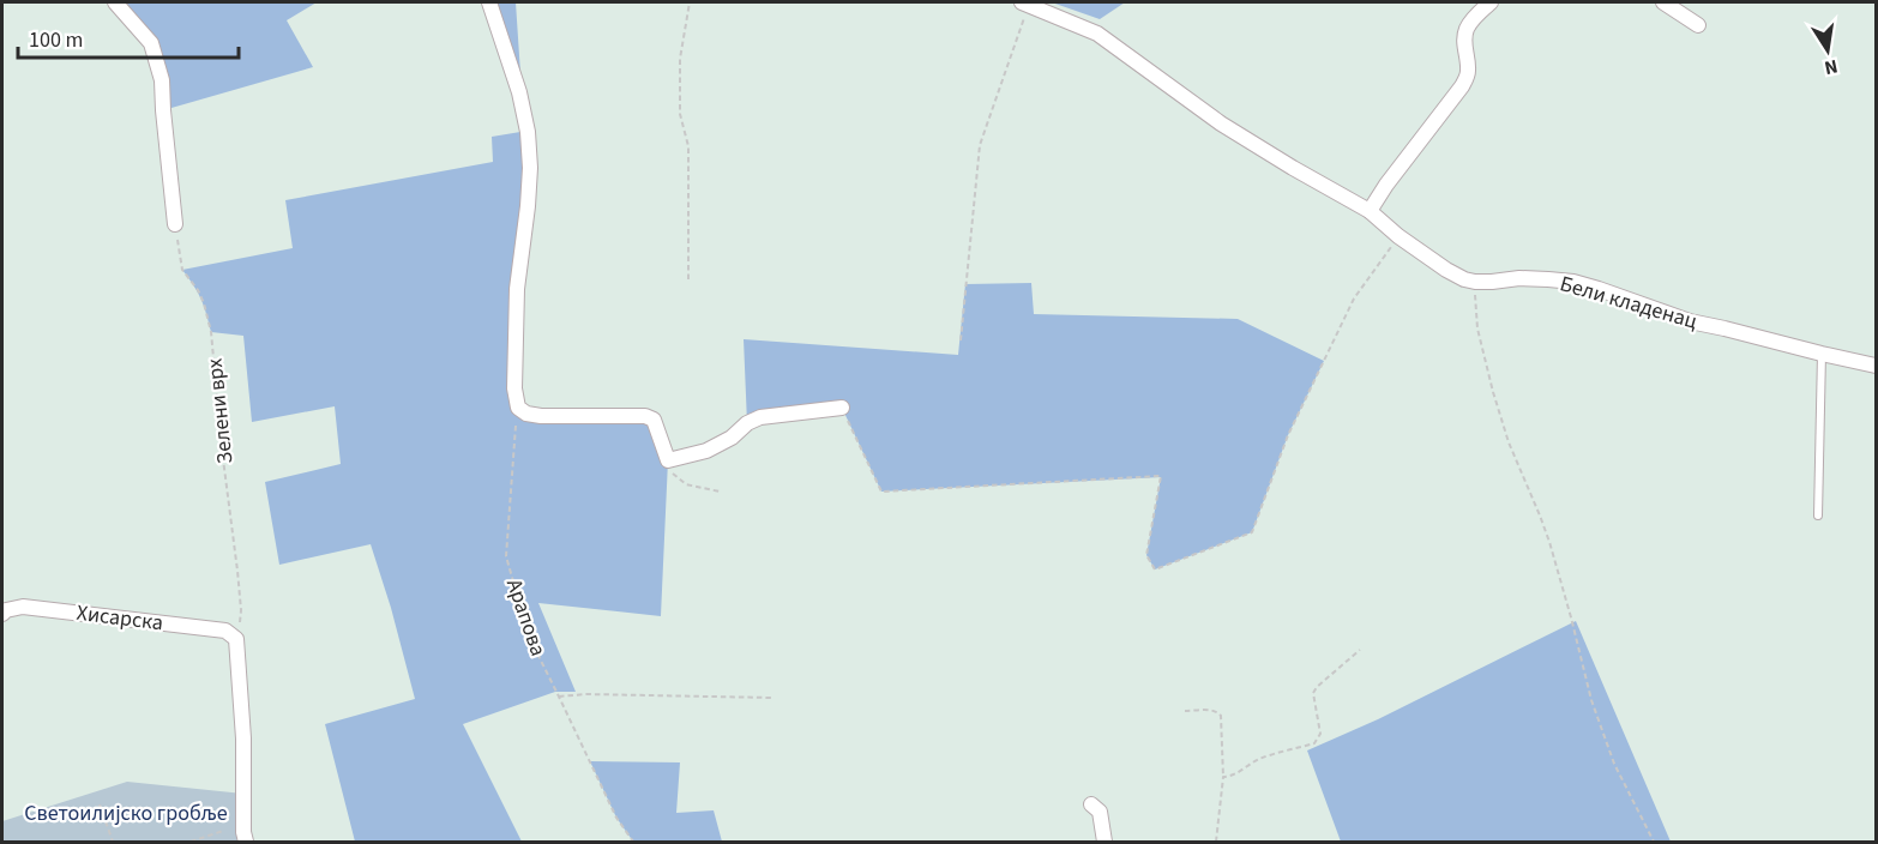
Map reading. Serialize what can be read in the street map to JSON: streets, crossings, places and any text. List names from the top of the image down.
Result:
{
  "streets": {
    "street": ["Бели кладенац", "Хисарска"],
    "path": ["Зелени врх", "Арапова"]
  },
  "crossings": [
    ["Зелени врх", "Хисарска"]
  ],
  "parks": ["Светоилијско гробље"],
  "scale_bar": "100 m",
  "north": "bottom"
}
